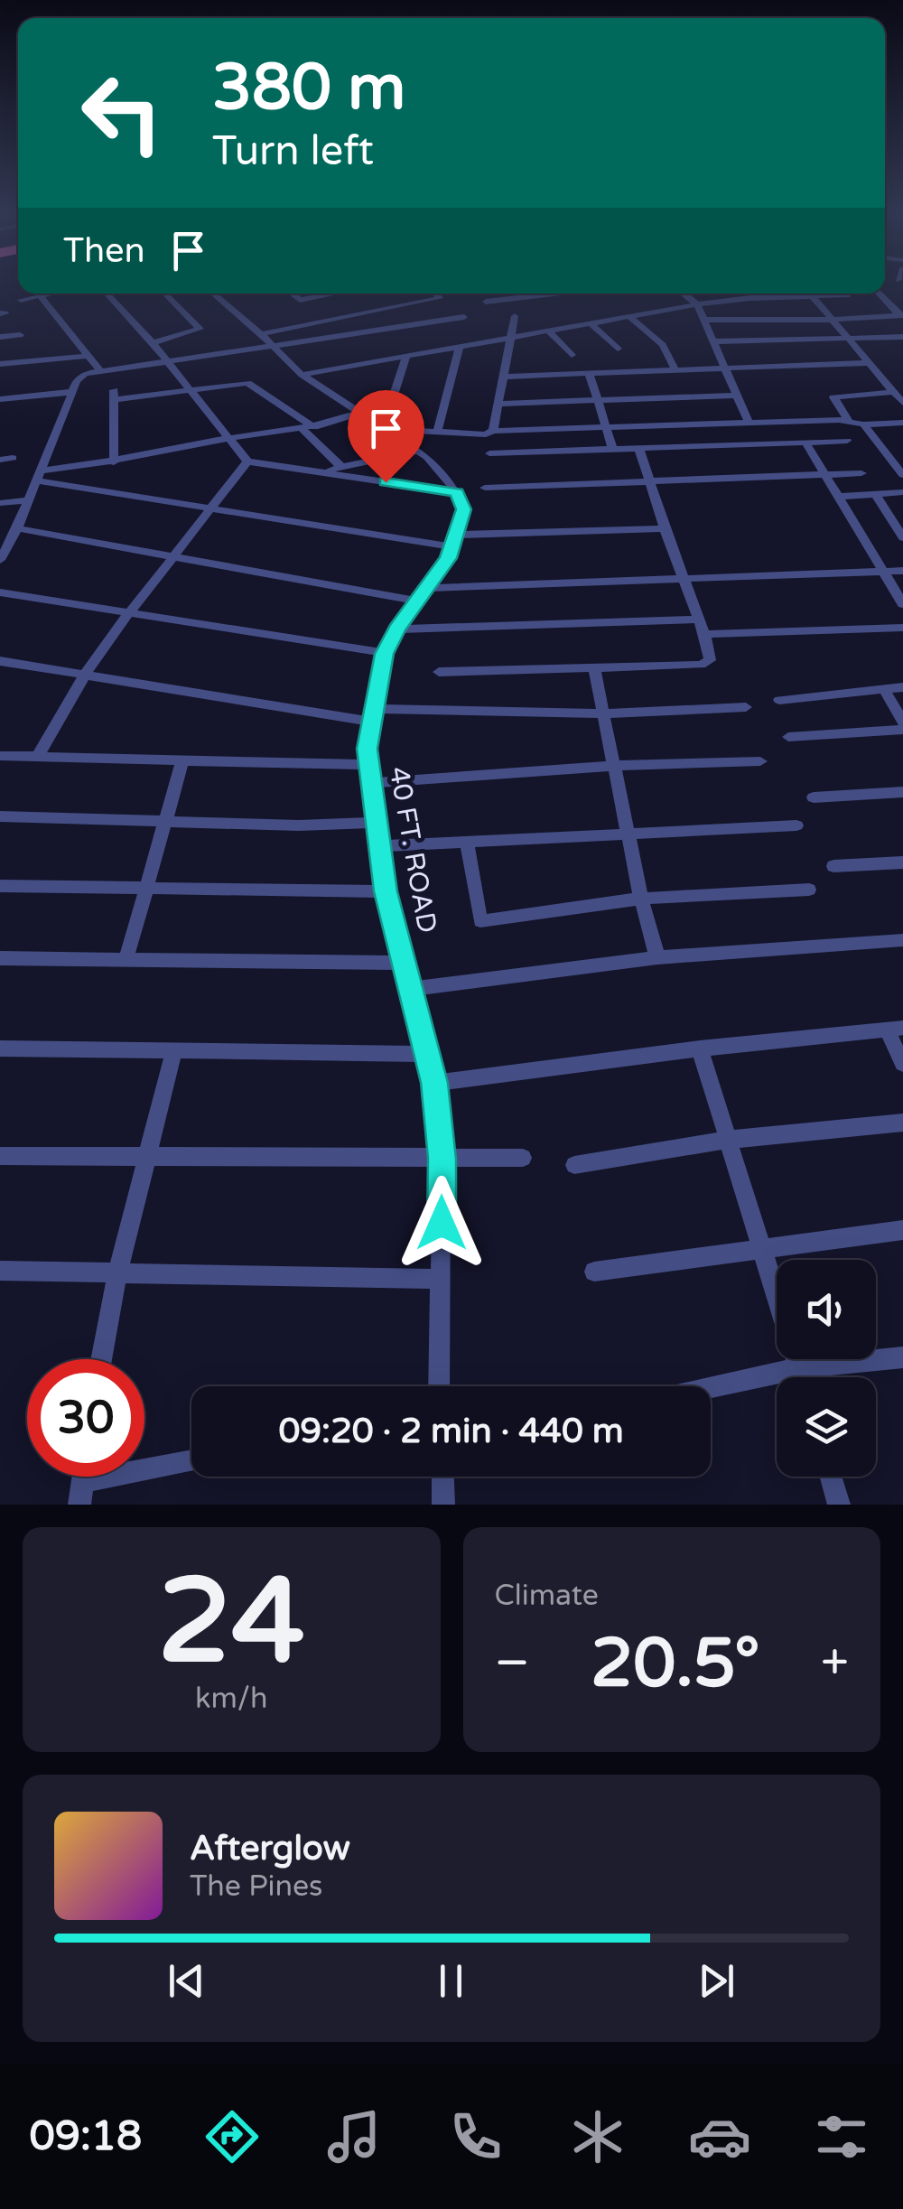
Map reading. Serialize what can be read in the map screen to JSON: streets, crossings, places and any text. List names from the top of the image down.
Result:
{
  "streets": {
    "street": ["40 FT. ROAD"]
  },
  "page": {
    "turn": ["380 m", "Turn left"],
    "then": "Then",
    "limit": "30",
    "trip": "09:20 · 2 min · 440 m",
    "tile": [
      ["24", "km/h"],
      "Climate"
    ],
    "heat": ["−", "20.5°", "+"],
    "song": ["Afterglow", "The Pines"],
    "tabs": "09:18"
  }
}
